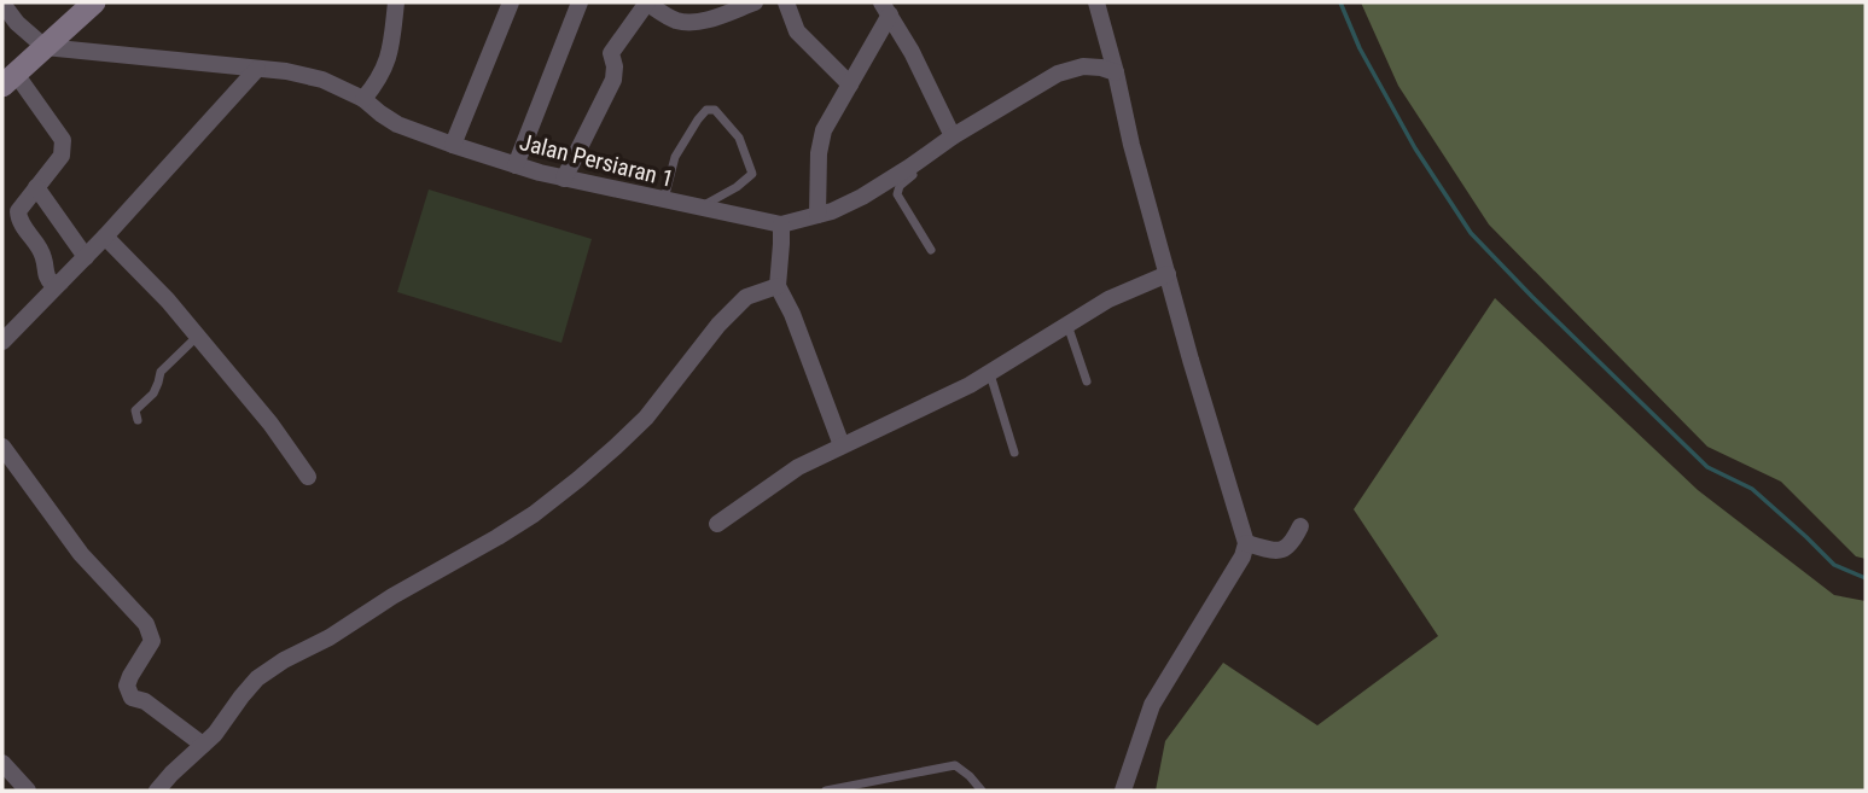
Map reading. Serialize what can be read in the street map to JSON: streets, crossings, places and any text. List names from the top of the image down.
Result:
{
  "streets": {
    "street": ["Jalan Persiaran 1"]
  }
}
